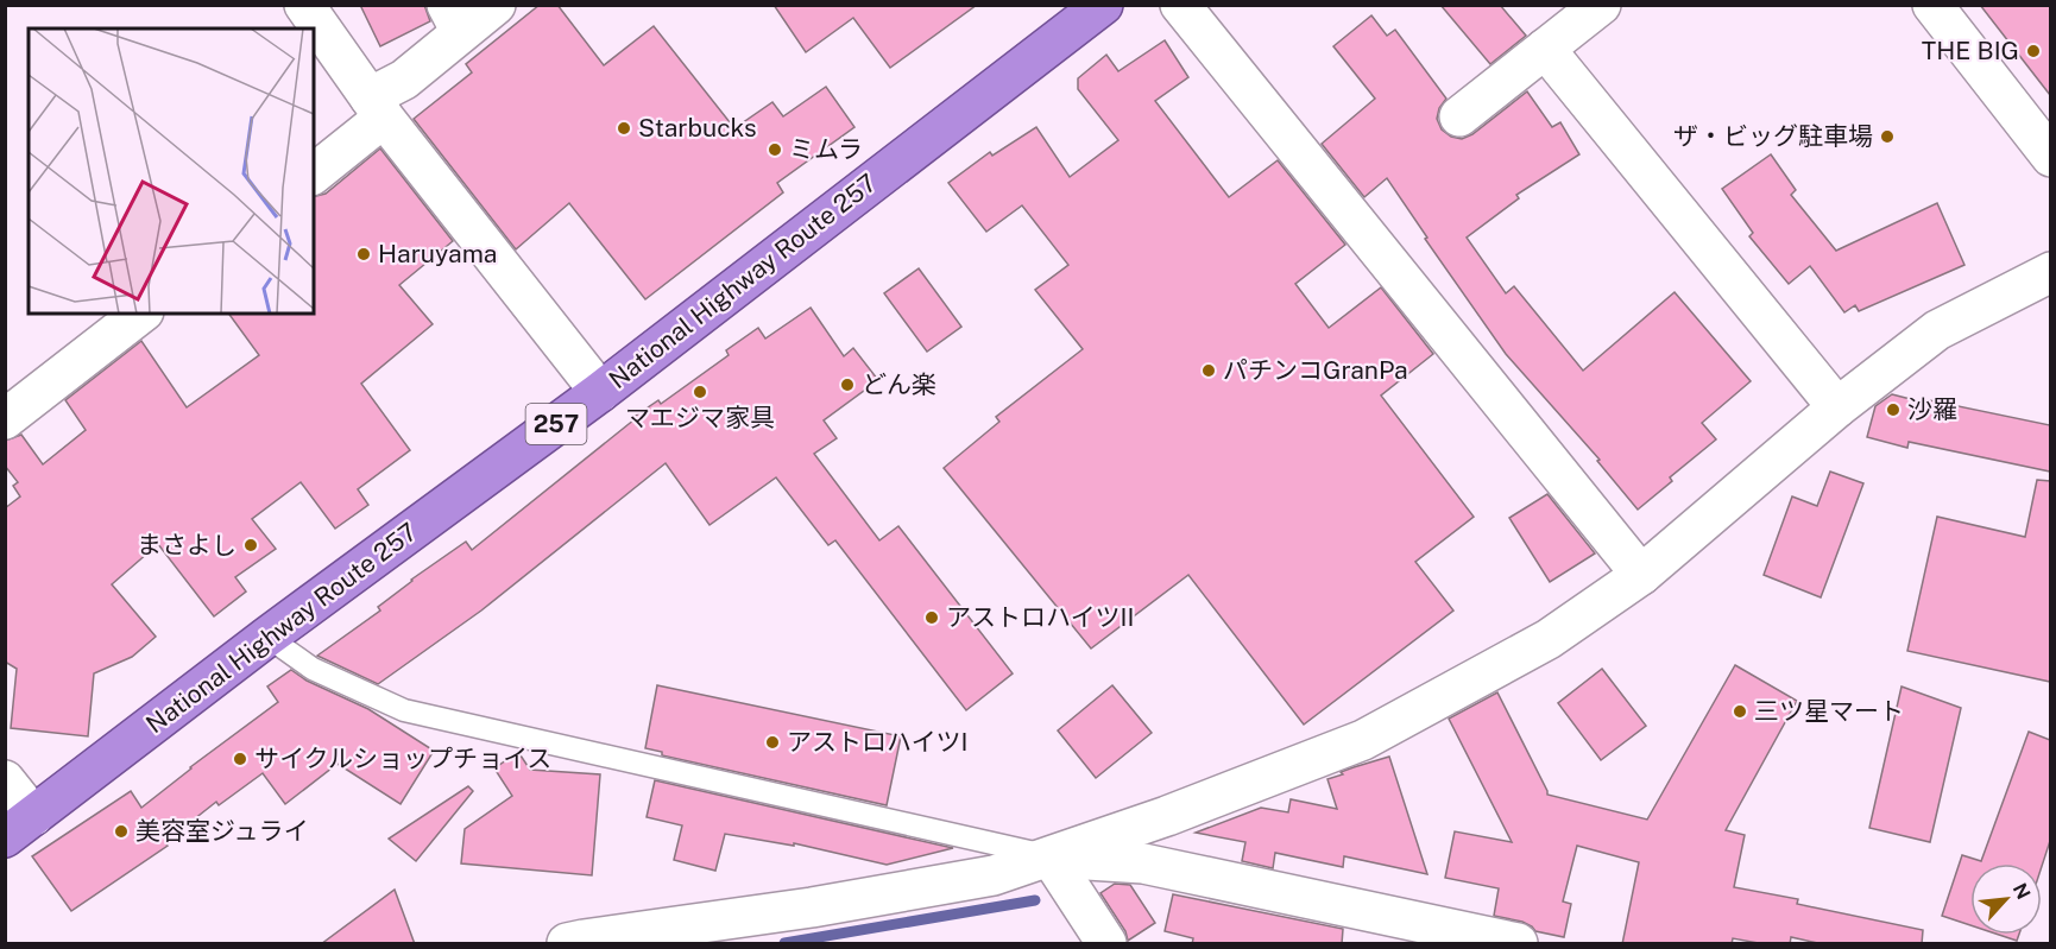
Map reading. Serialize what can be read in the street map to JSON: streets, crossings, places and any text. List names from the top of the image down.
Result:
{
  "streets": {
    "highway": ["National Highway Route 257", "257"]
  },
  "places": [
    "THE BIG",
    "Starbucks",
    "ザ・ビッグ駐車場",
    "ミムラ",
    "Haruyama",
    "パチンコGranPa",
    "どん楽",
    "マエジマ家具",
    "沙羅",
    "まさよし",
    "アストロハイツII",
    "三ツ星マート",
    "アストロハイツI",
    "サイクルショップチョイス",
    "美容室ジュライ"
  ],
  "north": "top right"
}
